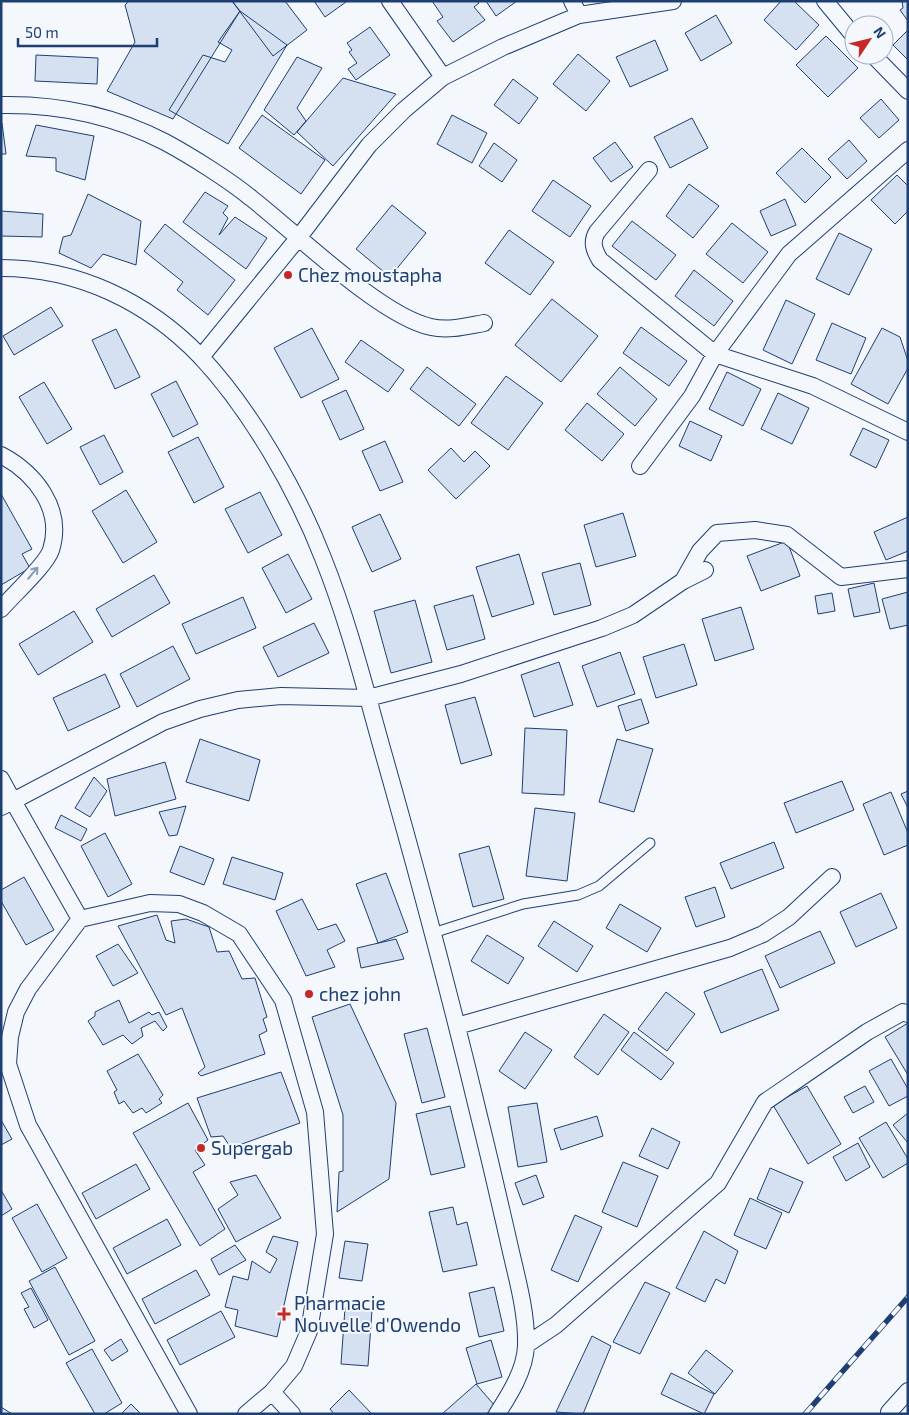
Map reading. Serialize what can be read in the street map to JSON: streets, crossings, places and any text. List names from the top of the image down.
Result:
{
  "places": {
    "other": ["Chez moustapha", "chez john", "Supergab"],
    "health": ["Pharmacie Nouvelle d'Owendo"]
  },
  "scale_bar": "50 m",
  "north": "top right"
}
